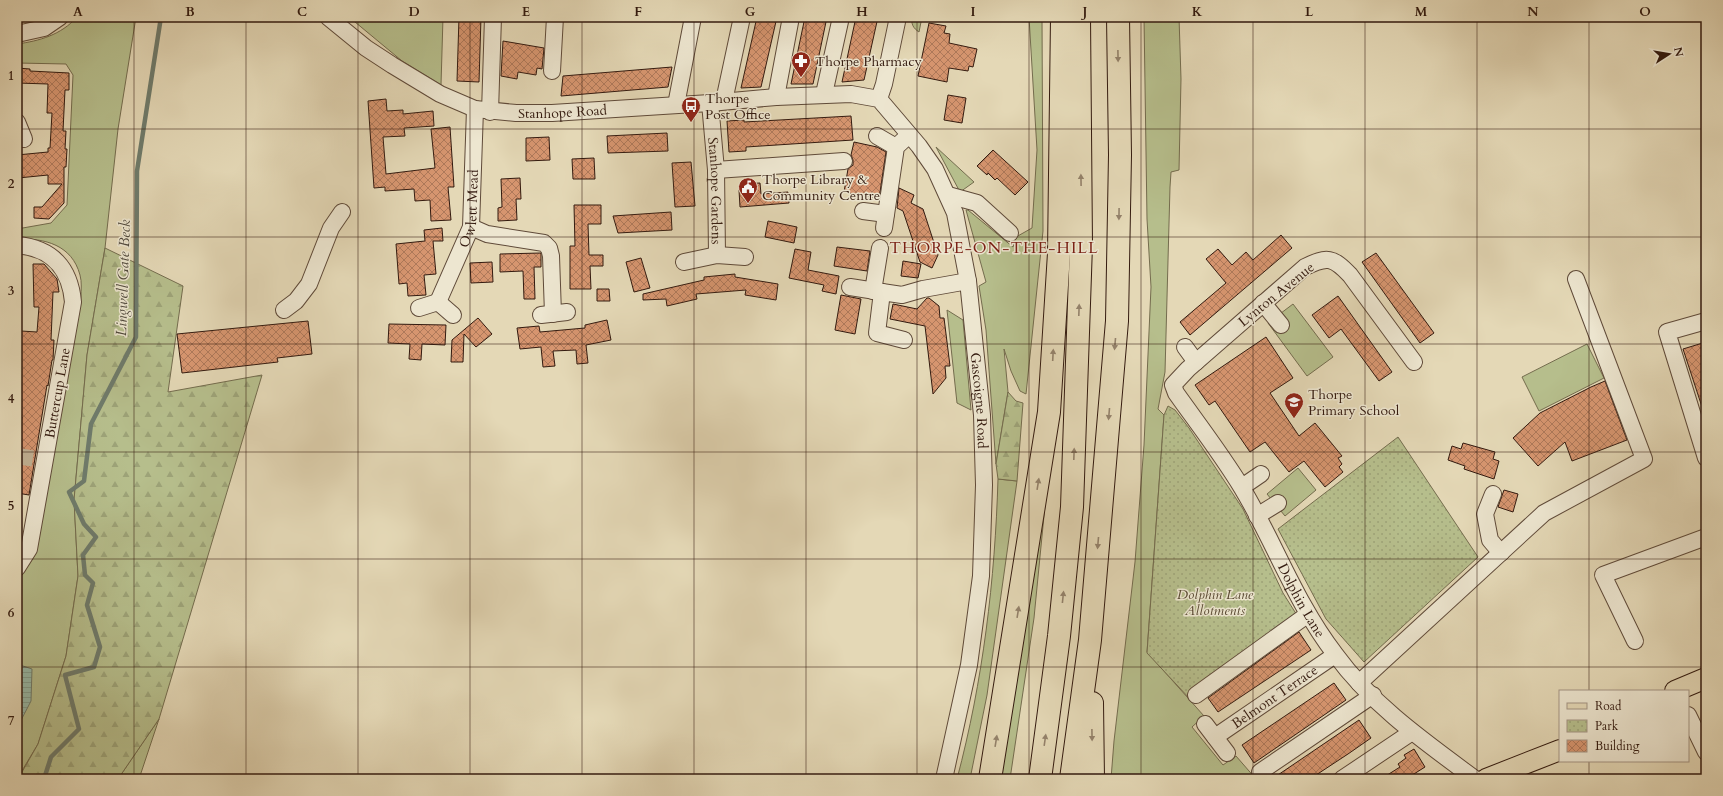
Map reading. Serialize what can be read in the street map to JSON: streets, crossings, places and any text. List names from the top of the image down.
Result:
{
  "streets": {
    "street": [
      "Stanhope Road",
      "Stanhope Gardens",
      "Owlett Mead",
      "Lynton Avenue",
      "Buttercup Lane",
      "Gascoigne Road",
      "Dolphin Lane",
      "Belmont Terrace"
    ]
  },
  "crossings": [
    ["Stanhope Road", "Stanhope Gardens"],
    ["Stanhope Road", "Owlett Mead"],
    ["Lynton Avenue", "Dolphin Lane"],
    ["Dolphin Lane", "Belmont Terrace"]
  ],
  "districts": ["THORPE-ON-THE-HILL"],
  "water": ["Lingwell Gate Beck"],
  "parks": ["Dolphin Lane Allotments"],
  "places": {
    "pharmacy": ["Thorpe Pharmacy"],
    "bus stop": ["Thorpe Post Office"],
    "public building": ["Thorpe Library & Community Centre"],
    "school or university": ["Thorpe Primary School"]
  },
  "legend": ["Road", "Park", "Building"],
  "north": "right",
  "grid": {
    "columns": [
      "A",
      "B",
      "C",
      "D",
      "E",
      "F",
      "G",
      "H",
      "I",
      "J",
      "K",
      "L",
      "M",
      "N",
      "O"
    ],
    "rows": [
      "1",
      "2",
      "3",
      "4",
      "5",
      "6",
      "7"
    ]
  }
}
